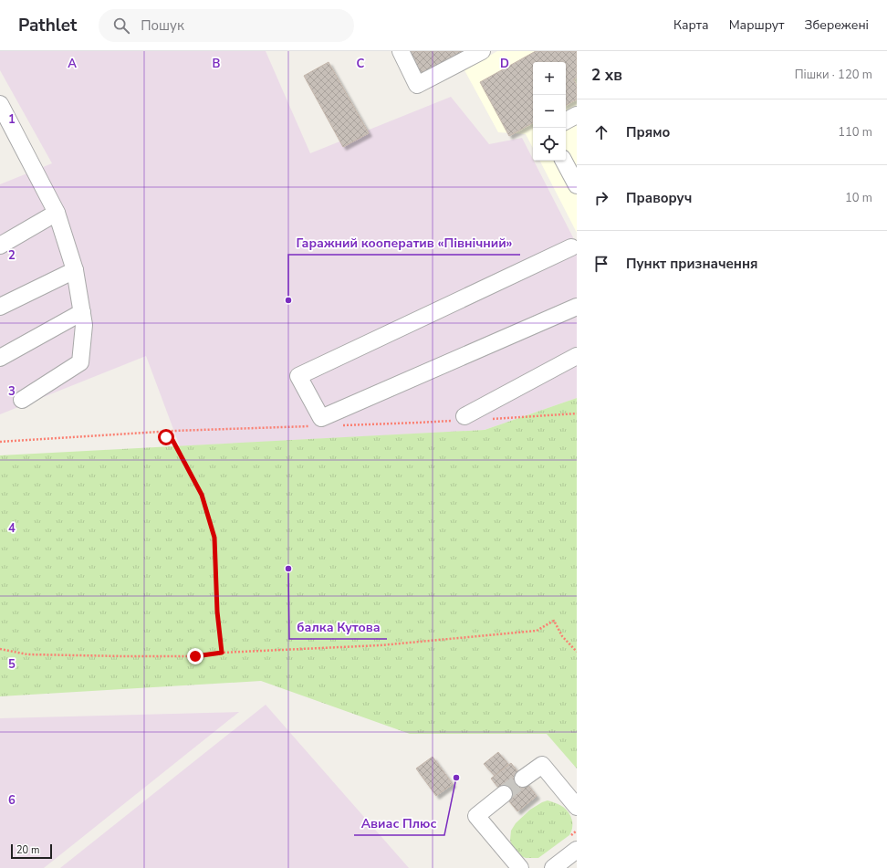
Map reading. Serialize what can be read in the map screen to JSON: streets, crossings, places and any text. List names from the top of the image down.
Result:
{
  "places": ["Гаражний кооператив «Північний»", "балка Кутова", "Авиас Плюс"],
  "scale_bar": "20 m",
  "page": {
    "header": "Pathlet",
    "search": "Пошук",
    "nav": ["Карта", "Маршрут", "Збережені"],
    "heading": ["2 хв", "Пішки · 120 m"],
    "map_buttons": ["+", "−"],
    "list": [
      ["Прямо", "110 m"],
      ["Праворуч", "10 m"],
      "Пункт призначення"
    ],
    "scale": "20 m"
  },
  "grid": {
    "columns": [
      "A",
      "B",
      "C",
      "D"
    ],
    "rows": [
      "1",
      "2",
      "3",
      "4",
      "5",
      "6"
    ]
  }
}
